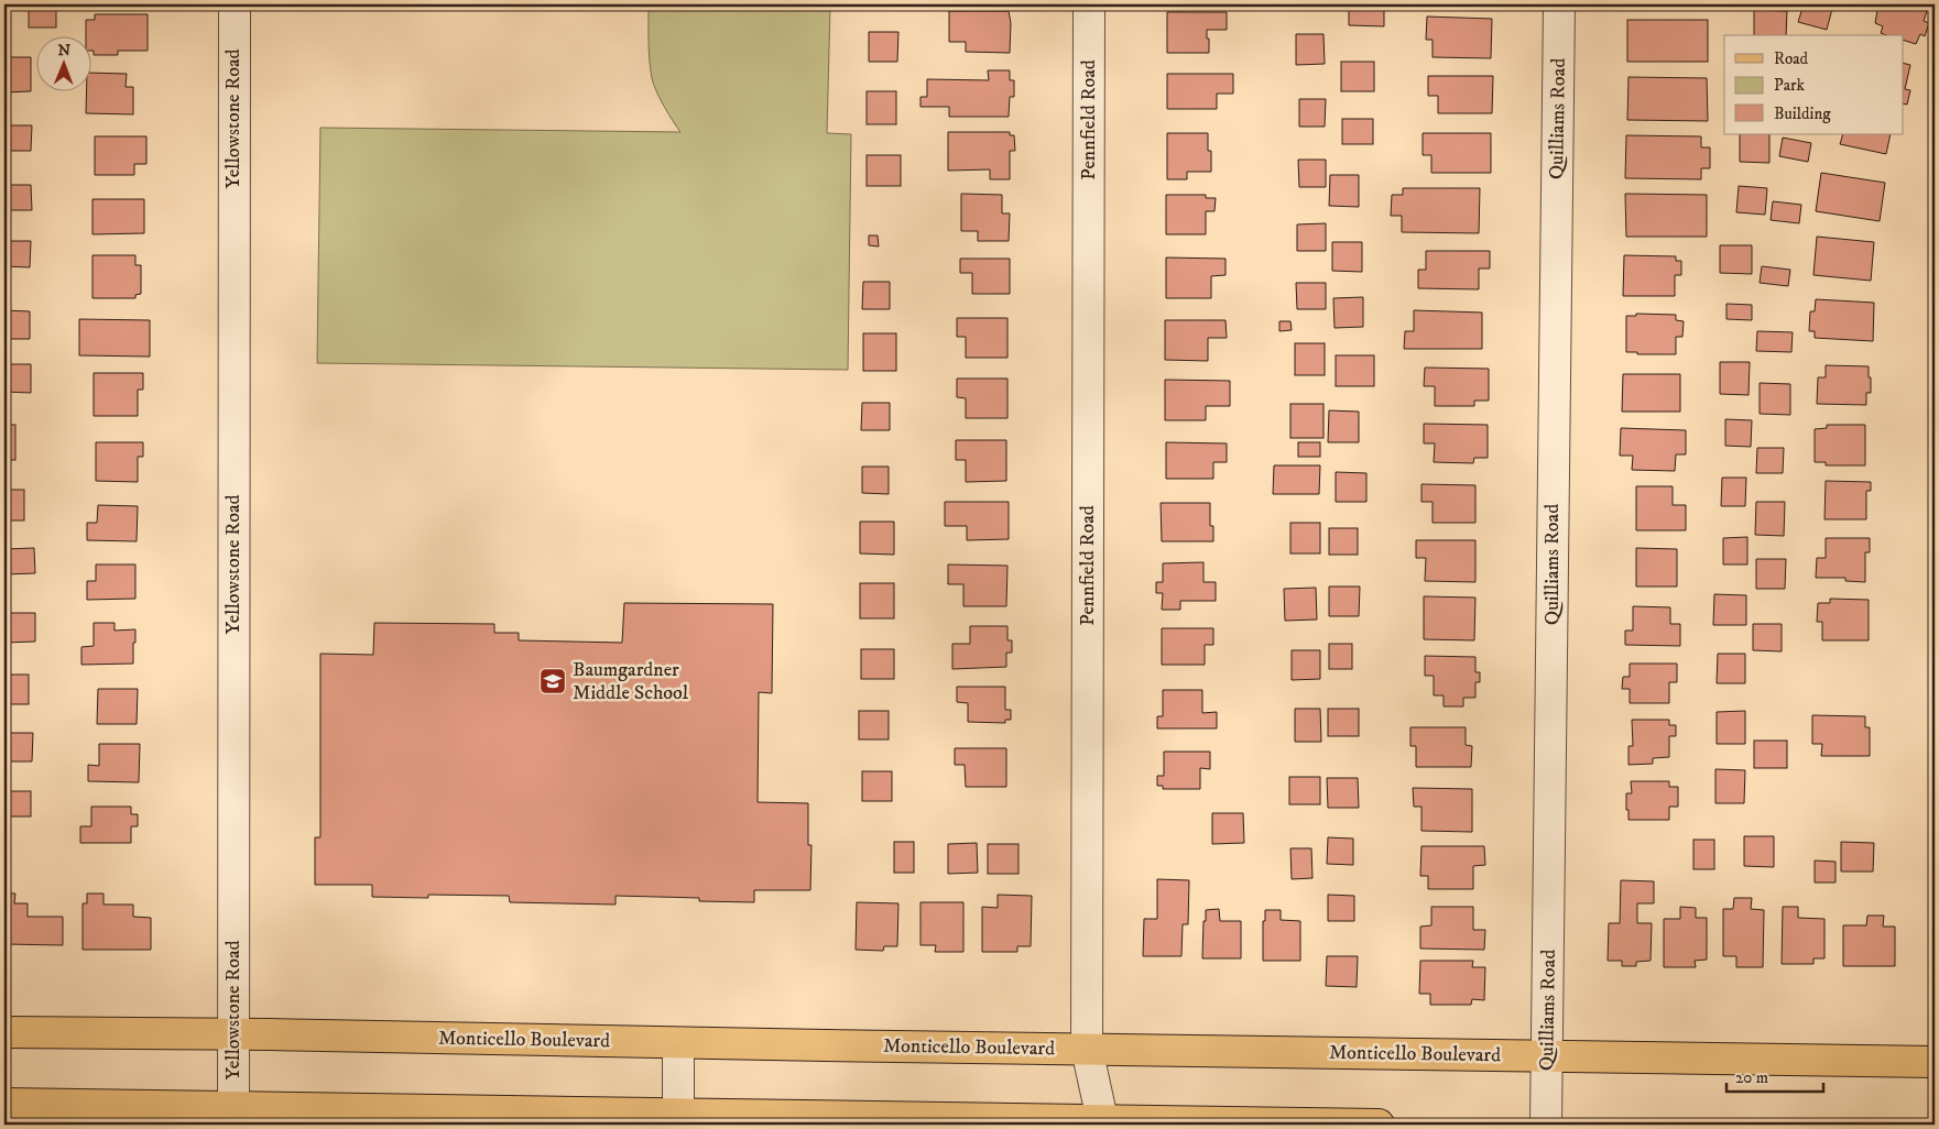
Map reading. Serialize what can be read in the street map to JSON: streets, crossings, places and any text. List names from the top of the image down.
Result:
{
  "streets": {
    "main road": ["Monticello Boulevard"],
    "street": ["Yellowstone Road", "Quilliams Road", "Pennfield Road"]
  },
  "crossings": [
    ["Yellowstone Road", "Monticello Boulevard"],
    ["Quilliams Road", "Monticello Boulevard"],
    ["Pennfield Road", "Monticello Boulevard"]
  ],
  "places": {
    "school or university": ["Baumgardner Middle School"]
  },
  "legend": ["Road", "Park", "Building"],
  "scale_bar": "20 m",
  "north": "top"
}
